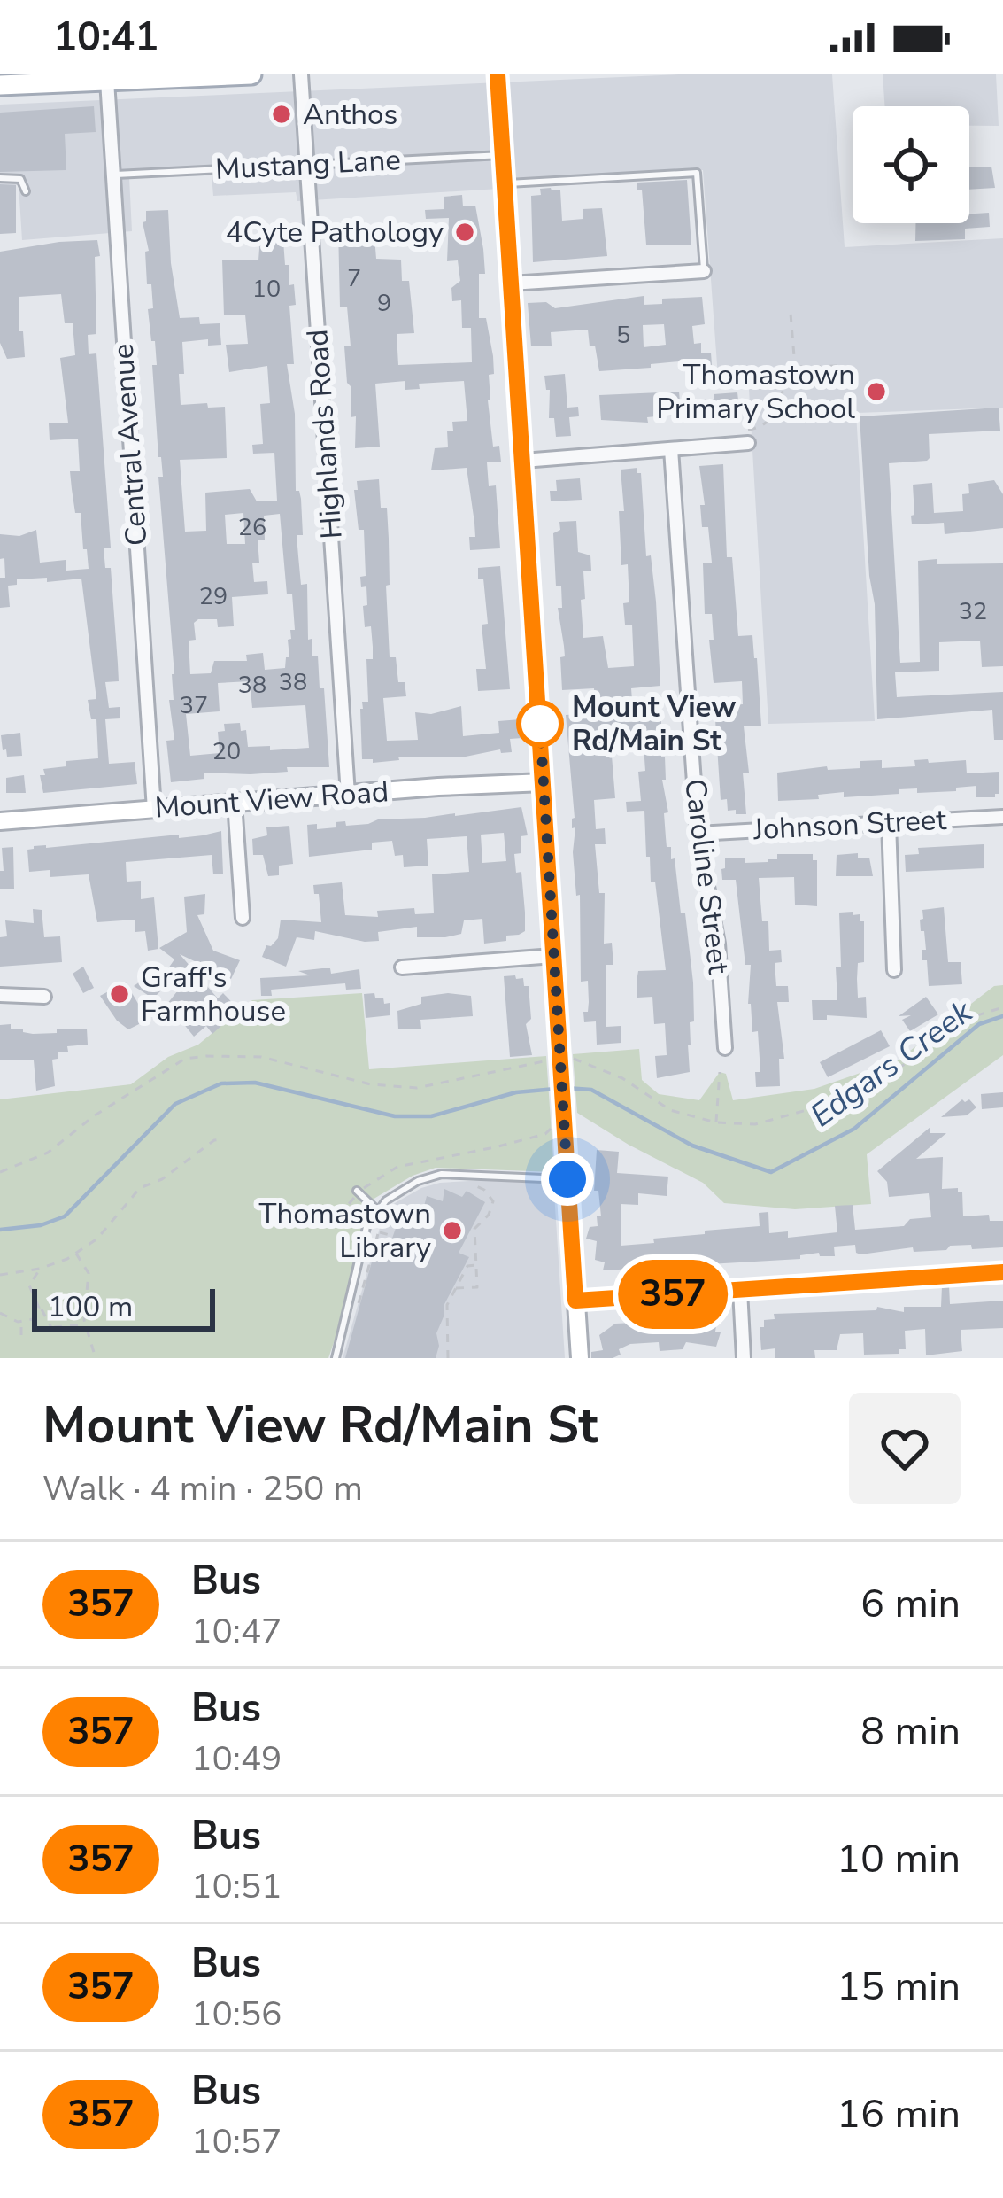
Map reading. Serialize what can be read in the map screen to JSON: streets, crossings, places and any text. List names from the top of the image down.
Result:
{
  "streets": {
    "street": [
      "Highlands Road",
      "Central Avenue",
      "Mount View Road",
      "Johnson Street",
      "Caroline Street"
    ],
    "lane": ["Mustang Lane"]
  },
  "crossings": [
    ["Mustang Lane", "Highlands Road"],
    ["Mustang Lane", "Central Avenue"],
    ["Highlands Road", "Mount View Road"],
    ["Central Avenue", "Mount View Road"],
    ["Johnson Street", "Caroline Street"]
  ],
  "water": ["Edgars Creek"],
  "places": [
    "Anthos",
    "4Cyte Pathology",
    "Thomastown Primary School",
    "Mount View Rd/Main St",
    "Graff's Farmhouse",
    "Thomastown Library"
  ],
  "lines": ["bus line 357"],
  "house_numbers": [
    "7",
    "10",
    "9",
    "5",
    "26",
    "29",
    "32",
    "38",
    "38",
    "37",
    "20"
  ],
  "scale_bar": "100 m",
  "page": {
    "status": "10:41",
    "on_map": "357",
    "scale": "100 m",
    "heading": ["Mount View Rd/Main St", "Walk · 4 min · 250 m"],
    "list": [
      {
        "mark": "357",
        "name": "Bus",
        "note": "10:47",
        "value": "6 min"
      },
      {
        "mark": "357",
        "name": "Bus",
        "note": "10:49",
        "value": "8 min"
      },
      {
        "mark": "357",
        "name": "Bus",
        "note": "10:51",
        "value": "10 min"
      },
      {
        "mark": "357",
        "name": "Bus",
        "note": "10:56",
        "value": "15 min"
      },
      {
        "mark": "357",
        "name": "Bus",
        "note": "10:57",
        "value": "16 min"
      }
    ]
  }
}
